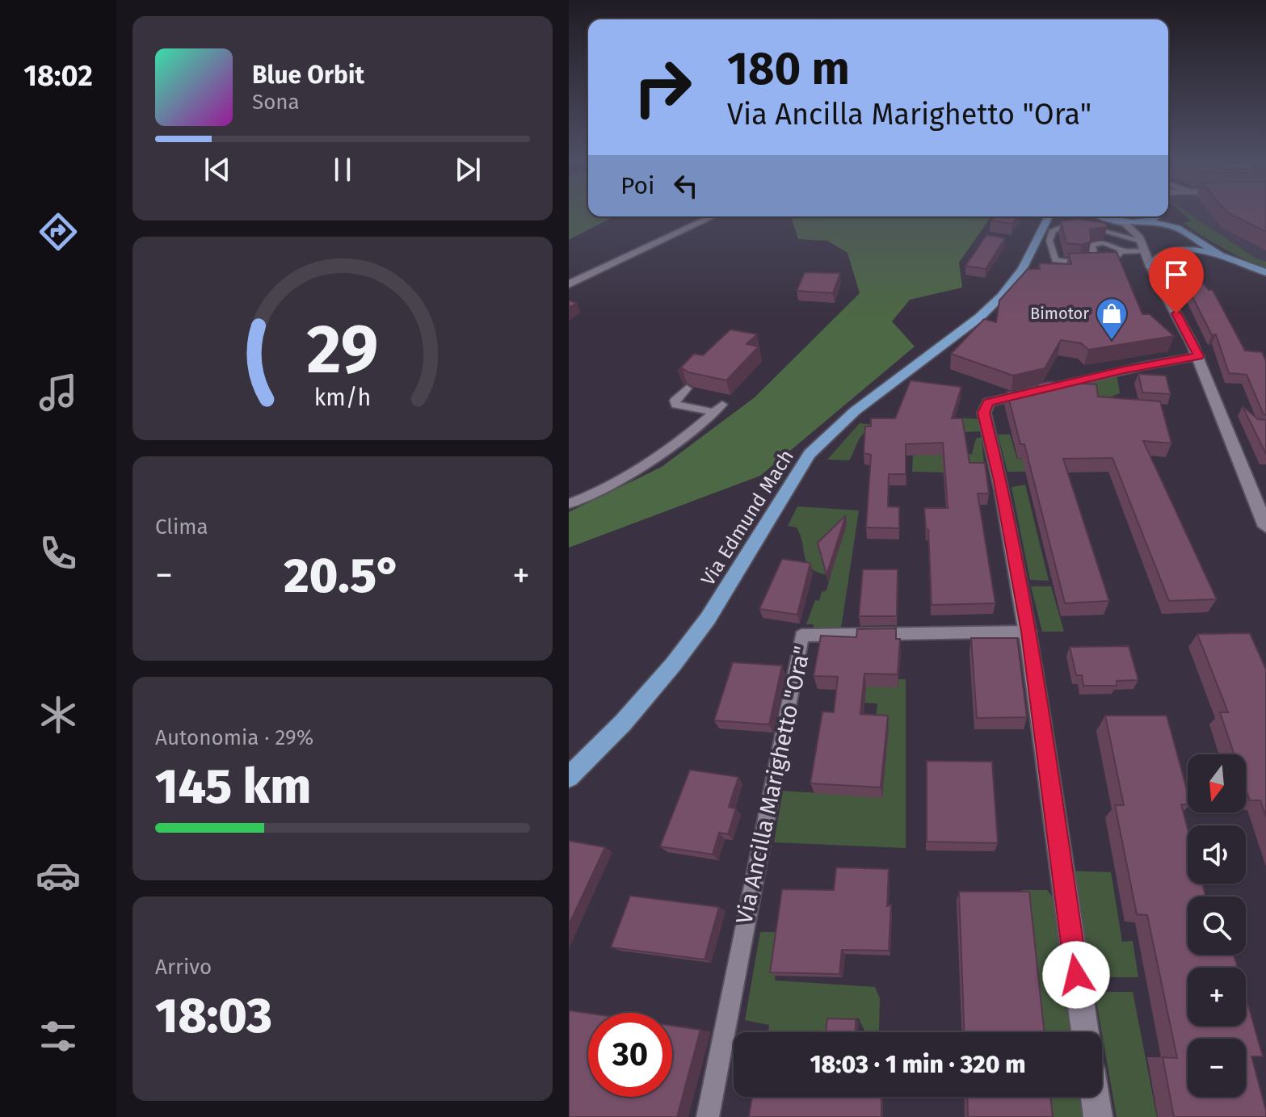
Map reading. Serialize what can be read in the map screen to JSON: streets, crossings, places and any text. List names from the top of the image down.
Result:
{
  "streets": {
    "main road": ["Via Edmund Mach"],
    "lane": ["Via Ancilla Marighetto \"Ora\""]
  },
  "places": {
    "shop": ["Bimotor"]
  },
  "north": "bottom",
  "page": {
    "tabs": "18:02",
    "turn": ["180 m", "Via Ancilla Marighetto \"Ora\""],
    "song": ["Blue Orbit", "Sona"],
    "then": "Poi",
    "tile": [
      "Clima",
      ["Autonomia · 29%", "145 km"],
      ["Arrivo", "18:03"]
    ],
    "heat": ["−", "20.5°", "+"],
    "map_buttons": ["+", "−"],
    "limit": "30",
    "trip": "18:03 · 1 min · 320 m",
    "gauge": ["29", "km/h"]
  }
}
